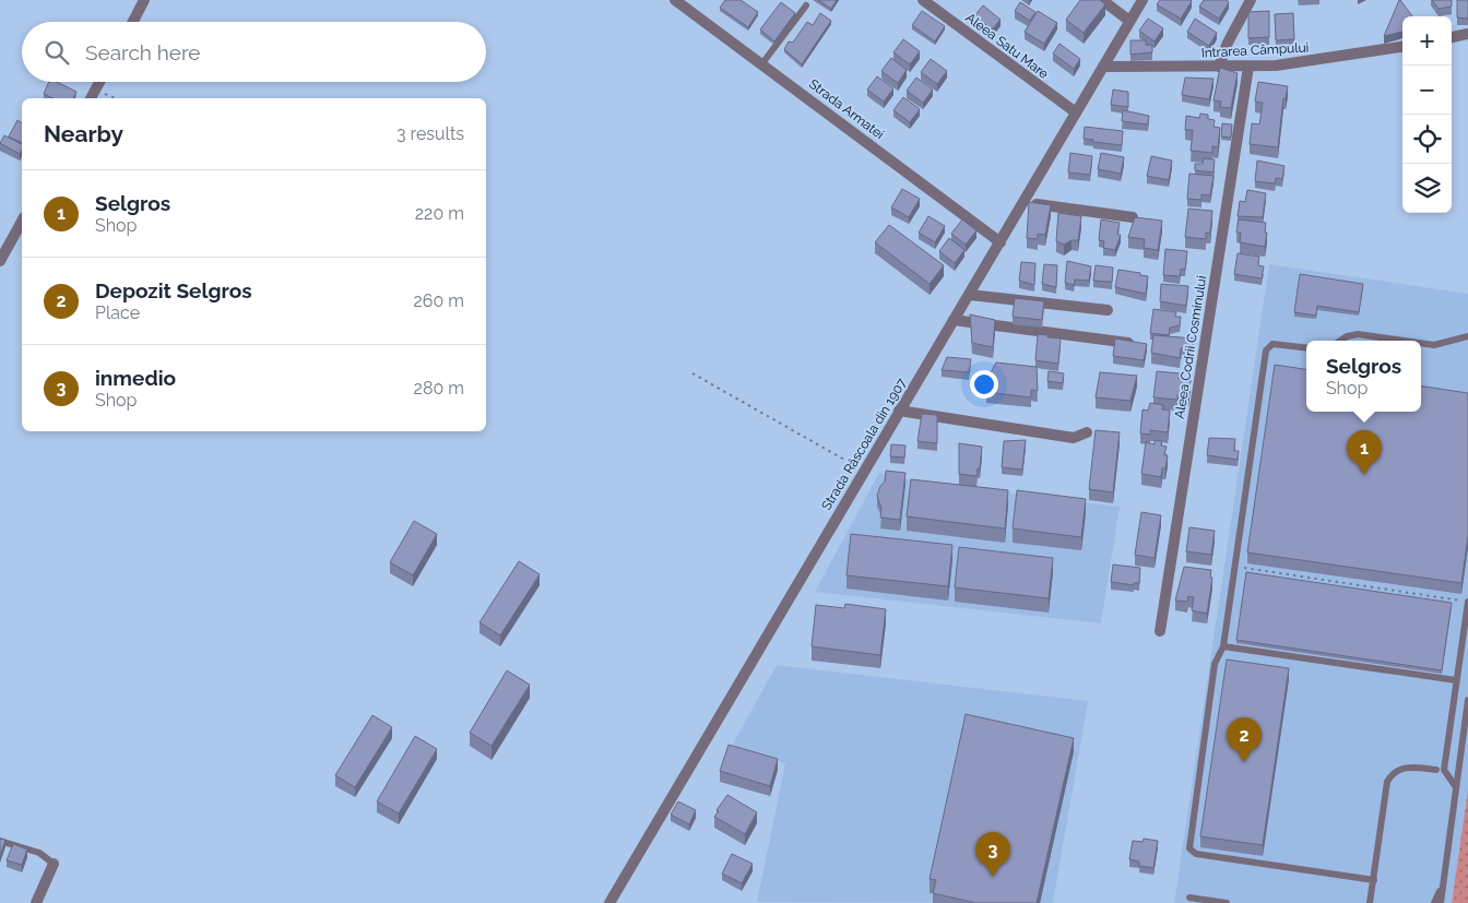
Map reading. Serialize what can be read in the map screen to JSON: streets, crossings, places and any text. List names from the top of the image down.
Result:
{
  "streets": {
    "street": [
      "Aleea Satu Mare",
      "Intrarea Câmpului",
      "Strada Armatei",
      "Aleea Codrii Cosminului",
      "Strada Răscoala din 1907"
    ]
  },
  "crossings": [
    ["Aleea Satu Mare", "Strada Răscoala din 1907"],
    ["Intrarea Câmpului", "Aleea Codrii Cosminului"],
    ["Intrarea Câmpului", "Strada Răscoala din 1907"],
    ["Strada Armatei", "Strada Răscoala din 1907"]
  ],
  "page": {
    "map_buttons": ["+", "−"],
    "search": "Search here",
    "heading": ["Nearby", "3 results"],
    "list": [
      {
        "mark": "1",
        "name": "Selgros",
        "note": "Shop",
        "value": "220 m"
      },
      {
        "mark": "2",
        "name": "Depozit Selgros",
        "note": "Place",
        "value": "260 m"
      },
      {
        "mark": "3",
        "name": "inmedio",
        "note": "Shop",
        "value": "280 m"
      }
    ],
    "popup": ["Selgros", "Shop"],
    "pins": ["1", "2", "3"]
  }
}
